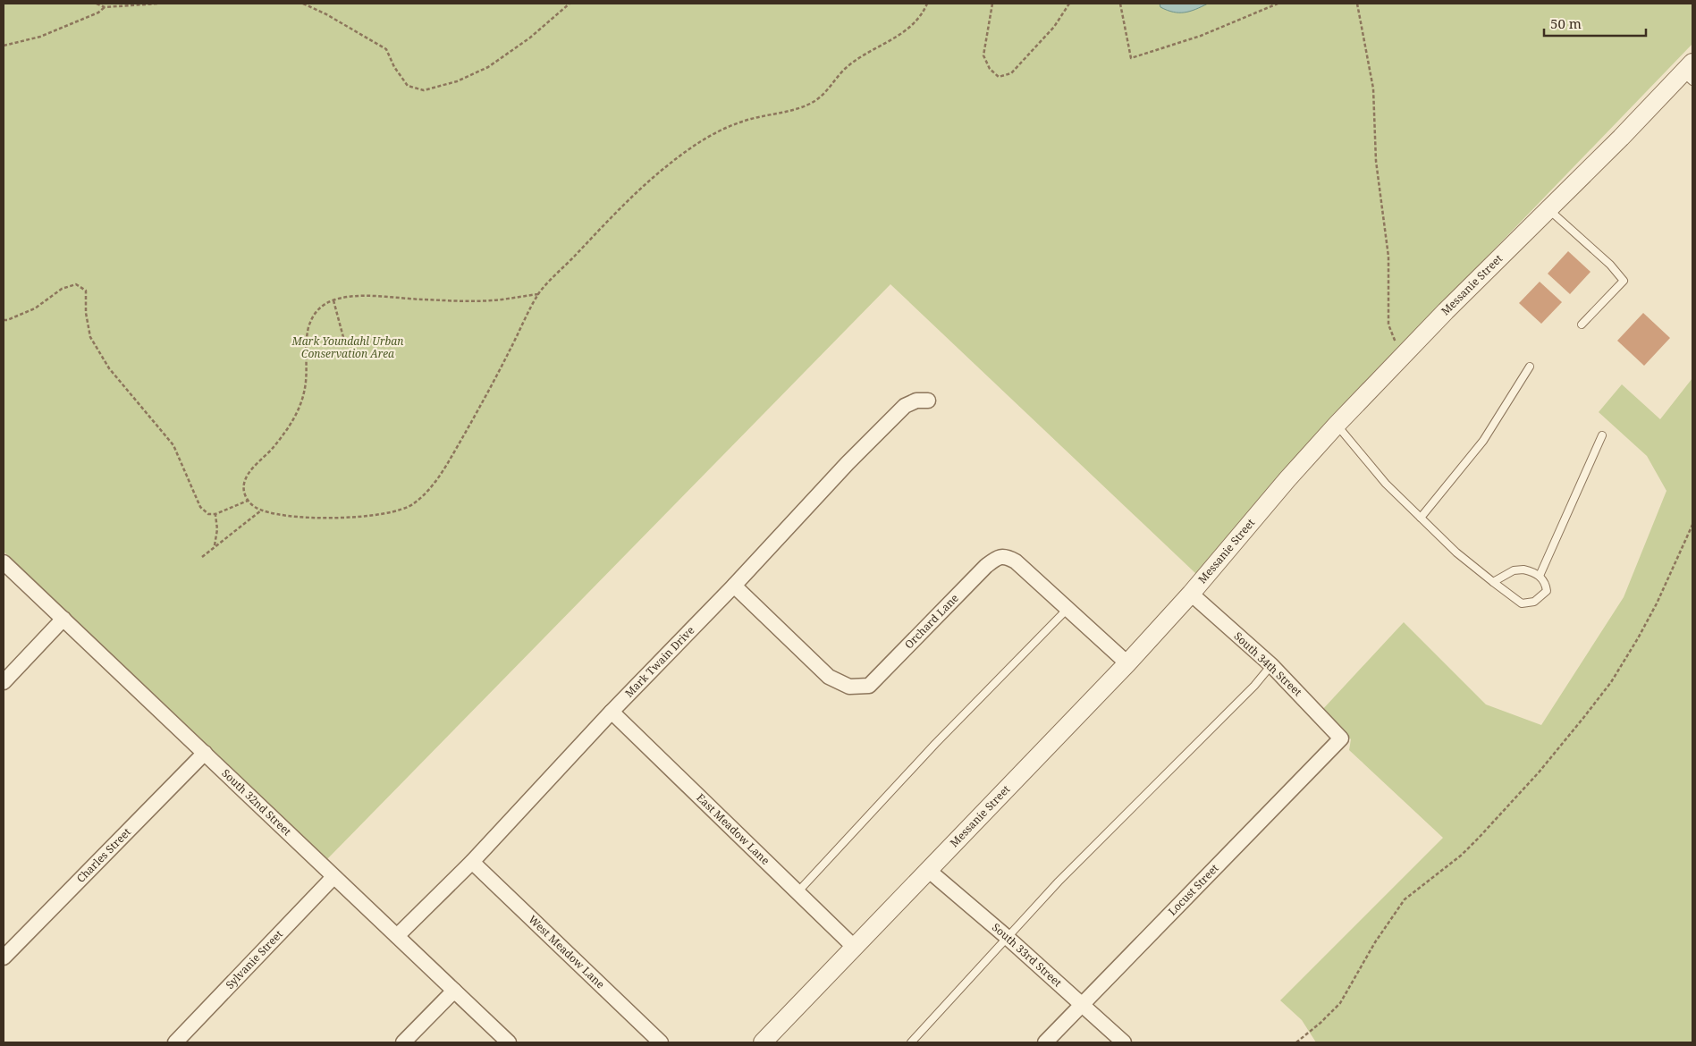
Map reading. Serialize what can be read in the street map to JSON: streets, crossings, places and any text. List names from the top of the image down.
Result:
{
  "streets": {
    "street": [
      "Messanie Street",
      "Orchard Lane",
      "Mark Twain Drive",
      "South 34th Street",
      "South 32nd Street",
      "East Meadow Lane",
      "Charles Street",
      "Locust Street",
      "West Meadow Lane",
      "South 33rd Street",
      "Sylvanie Street"
    ]
  },
  "crossings": [
    ["Messanie Street", "Orchard Lane"],
    ["Messanie Street", "South 34th Street"],
    ["Messanie Street", "East Meadow Lane"],
    ["Messanie Street", "South 33rd Street"],
    ["Orchard Lane", "Mark Twain Drive"],
    ["Mark Twain Drive", "South 32nd Street"],
    ["Mark Twain Drive", "East Meadow Lane"],
    ["Mark Twain Drive", "West Meadow Lane"],
    ["South 34th Street", "Locust Street"],
    ["South 32nd Street", "Charles Street"],
    ["South 32nd Street", "Sylvanie Street"],
    ["Locust Street", "South 33rd Street"]
  ],
  "parks": ["Mark Youndahl Urban Conservation Area"],
  "scale_bar": "50 m"
}
